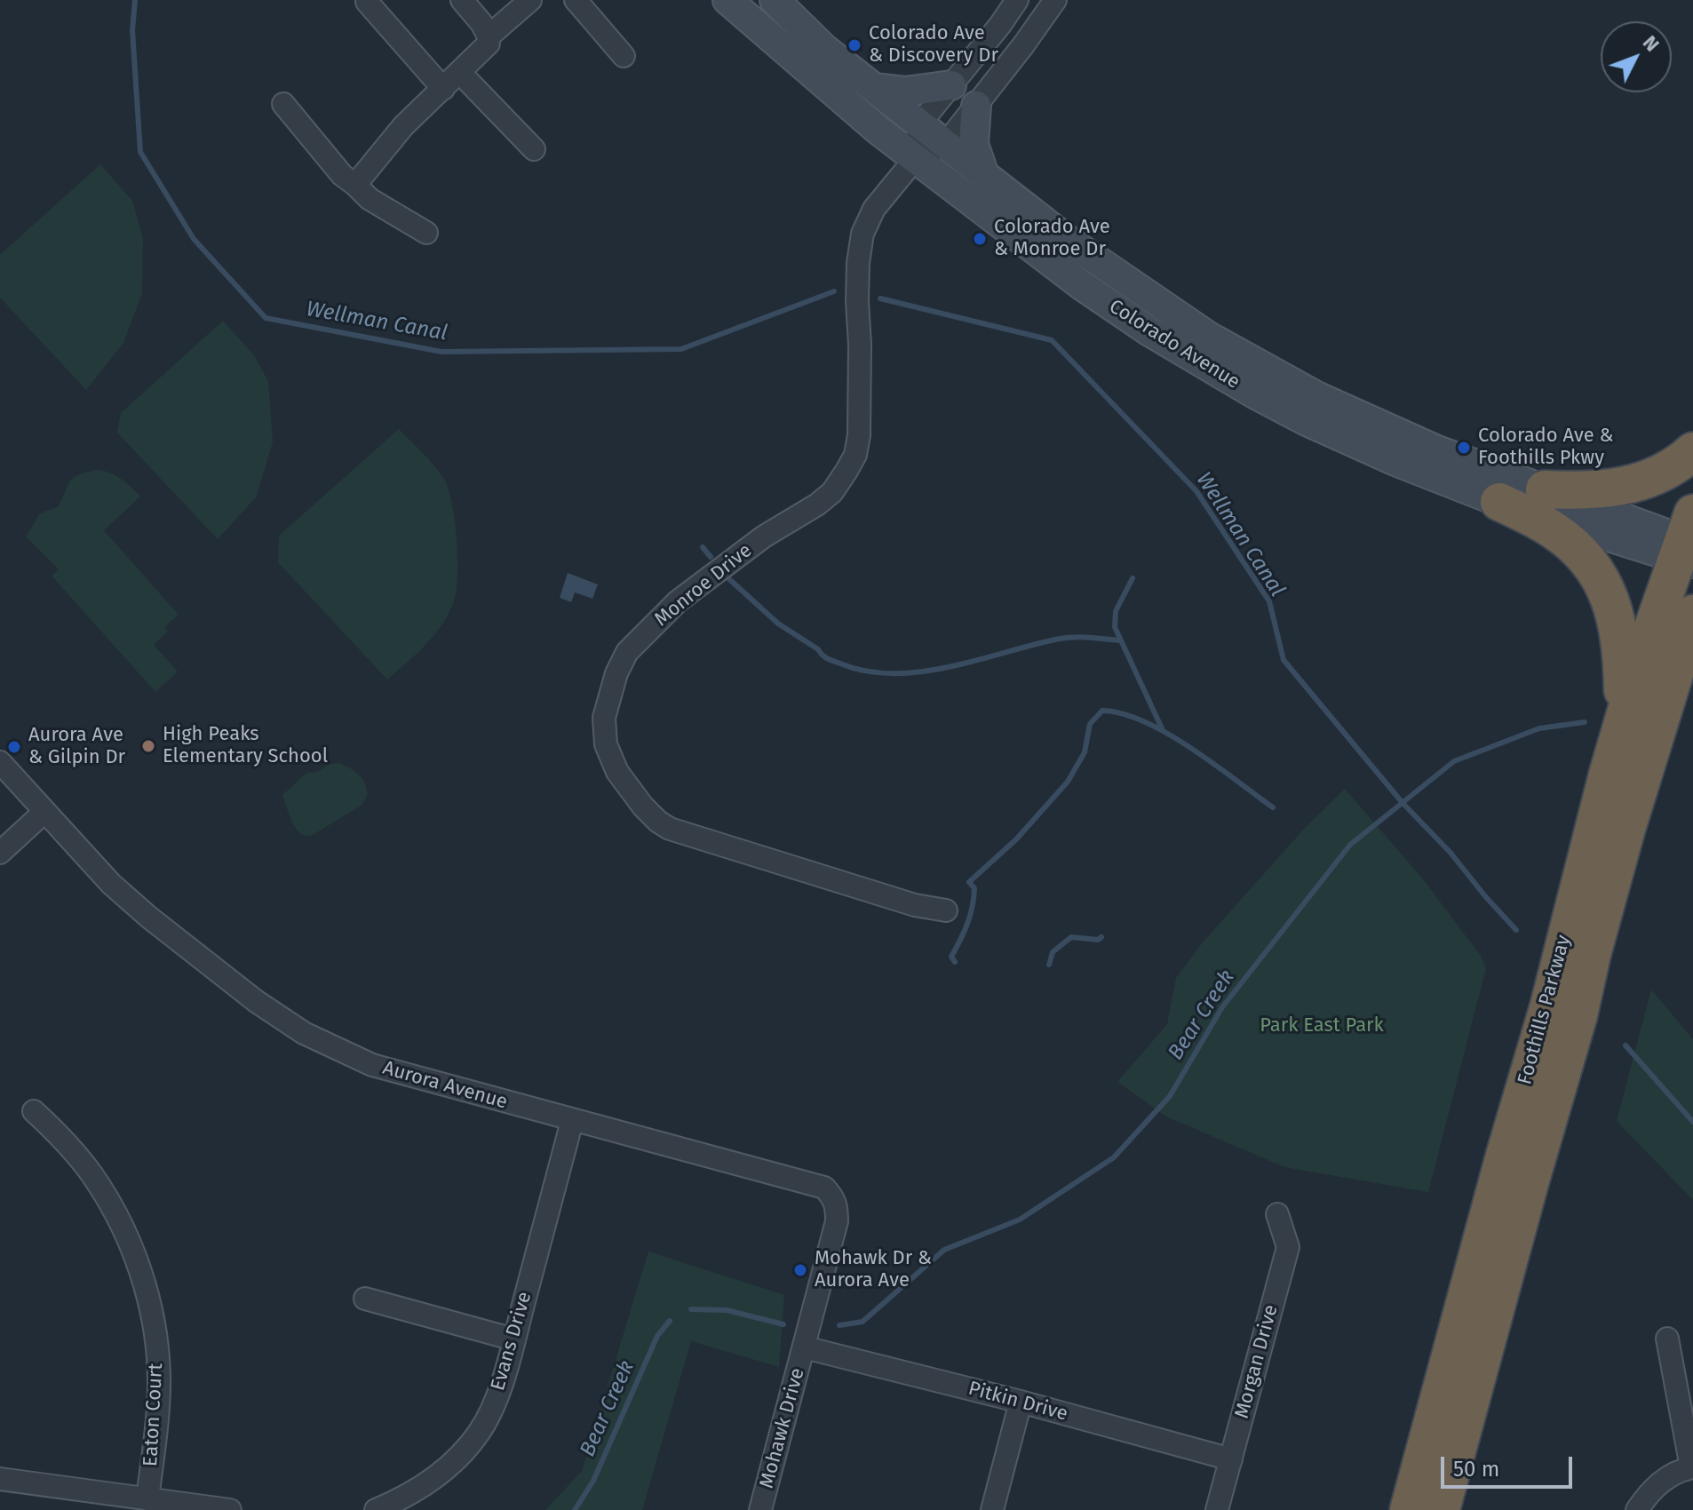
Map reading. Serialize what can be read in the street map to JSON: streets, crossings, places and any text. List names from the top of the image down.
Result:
{
  "streets": {
    "highway": ["Foothills Parkway"],
    "main road": ["Colorado Avenue"],
    "street": [
      "Monroe Drive",
      "Aurora Avenue",
      "Evans Drive",
      "Morgan Drive",
      "Pitkin Drive",
      "Eaton Court",
      "Mohawk Drive"
    ]
  },
  "crossings": [
    ["Colorado Avenue", "Monroe Drive"],
    ["Colorado Avenue", "Foothills Parkway"],
    ["Aurora Avenue", "Evans Drive"],
    ["Aurora Avenue", "Pitkin Drive"],
    ["Aurora Avenue", "Mohawk Drive"],
    ["Morgan Drive", "Pitkin Drive"],
    ["Pitkin Drive", "Mohawk Drive"]
  ],
  "water": ["Wellman Canal", "Bear Creek"],
  "parks": ["Park East Park"],
  "places": [
    "Colorado Ave & Discovery Dr",
    "Colorado Ave & Monroe Dr",
    "Colorado Ave & Foothills Pkwy",
    "High Peaks Elementary School",
    "Aurora Ave & Gilpin Dr",
    "Mohawk Dr & Aurora Ave"
  ],
  "scale_bar": "50 m",
  "north": "top right"
}
